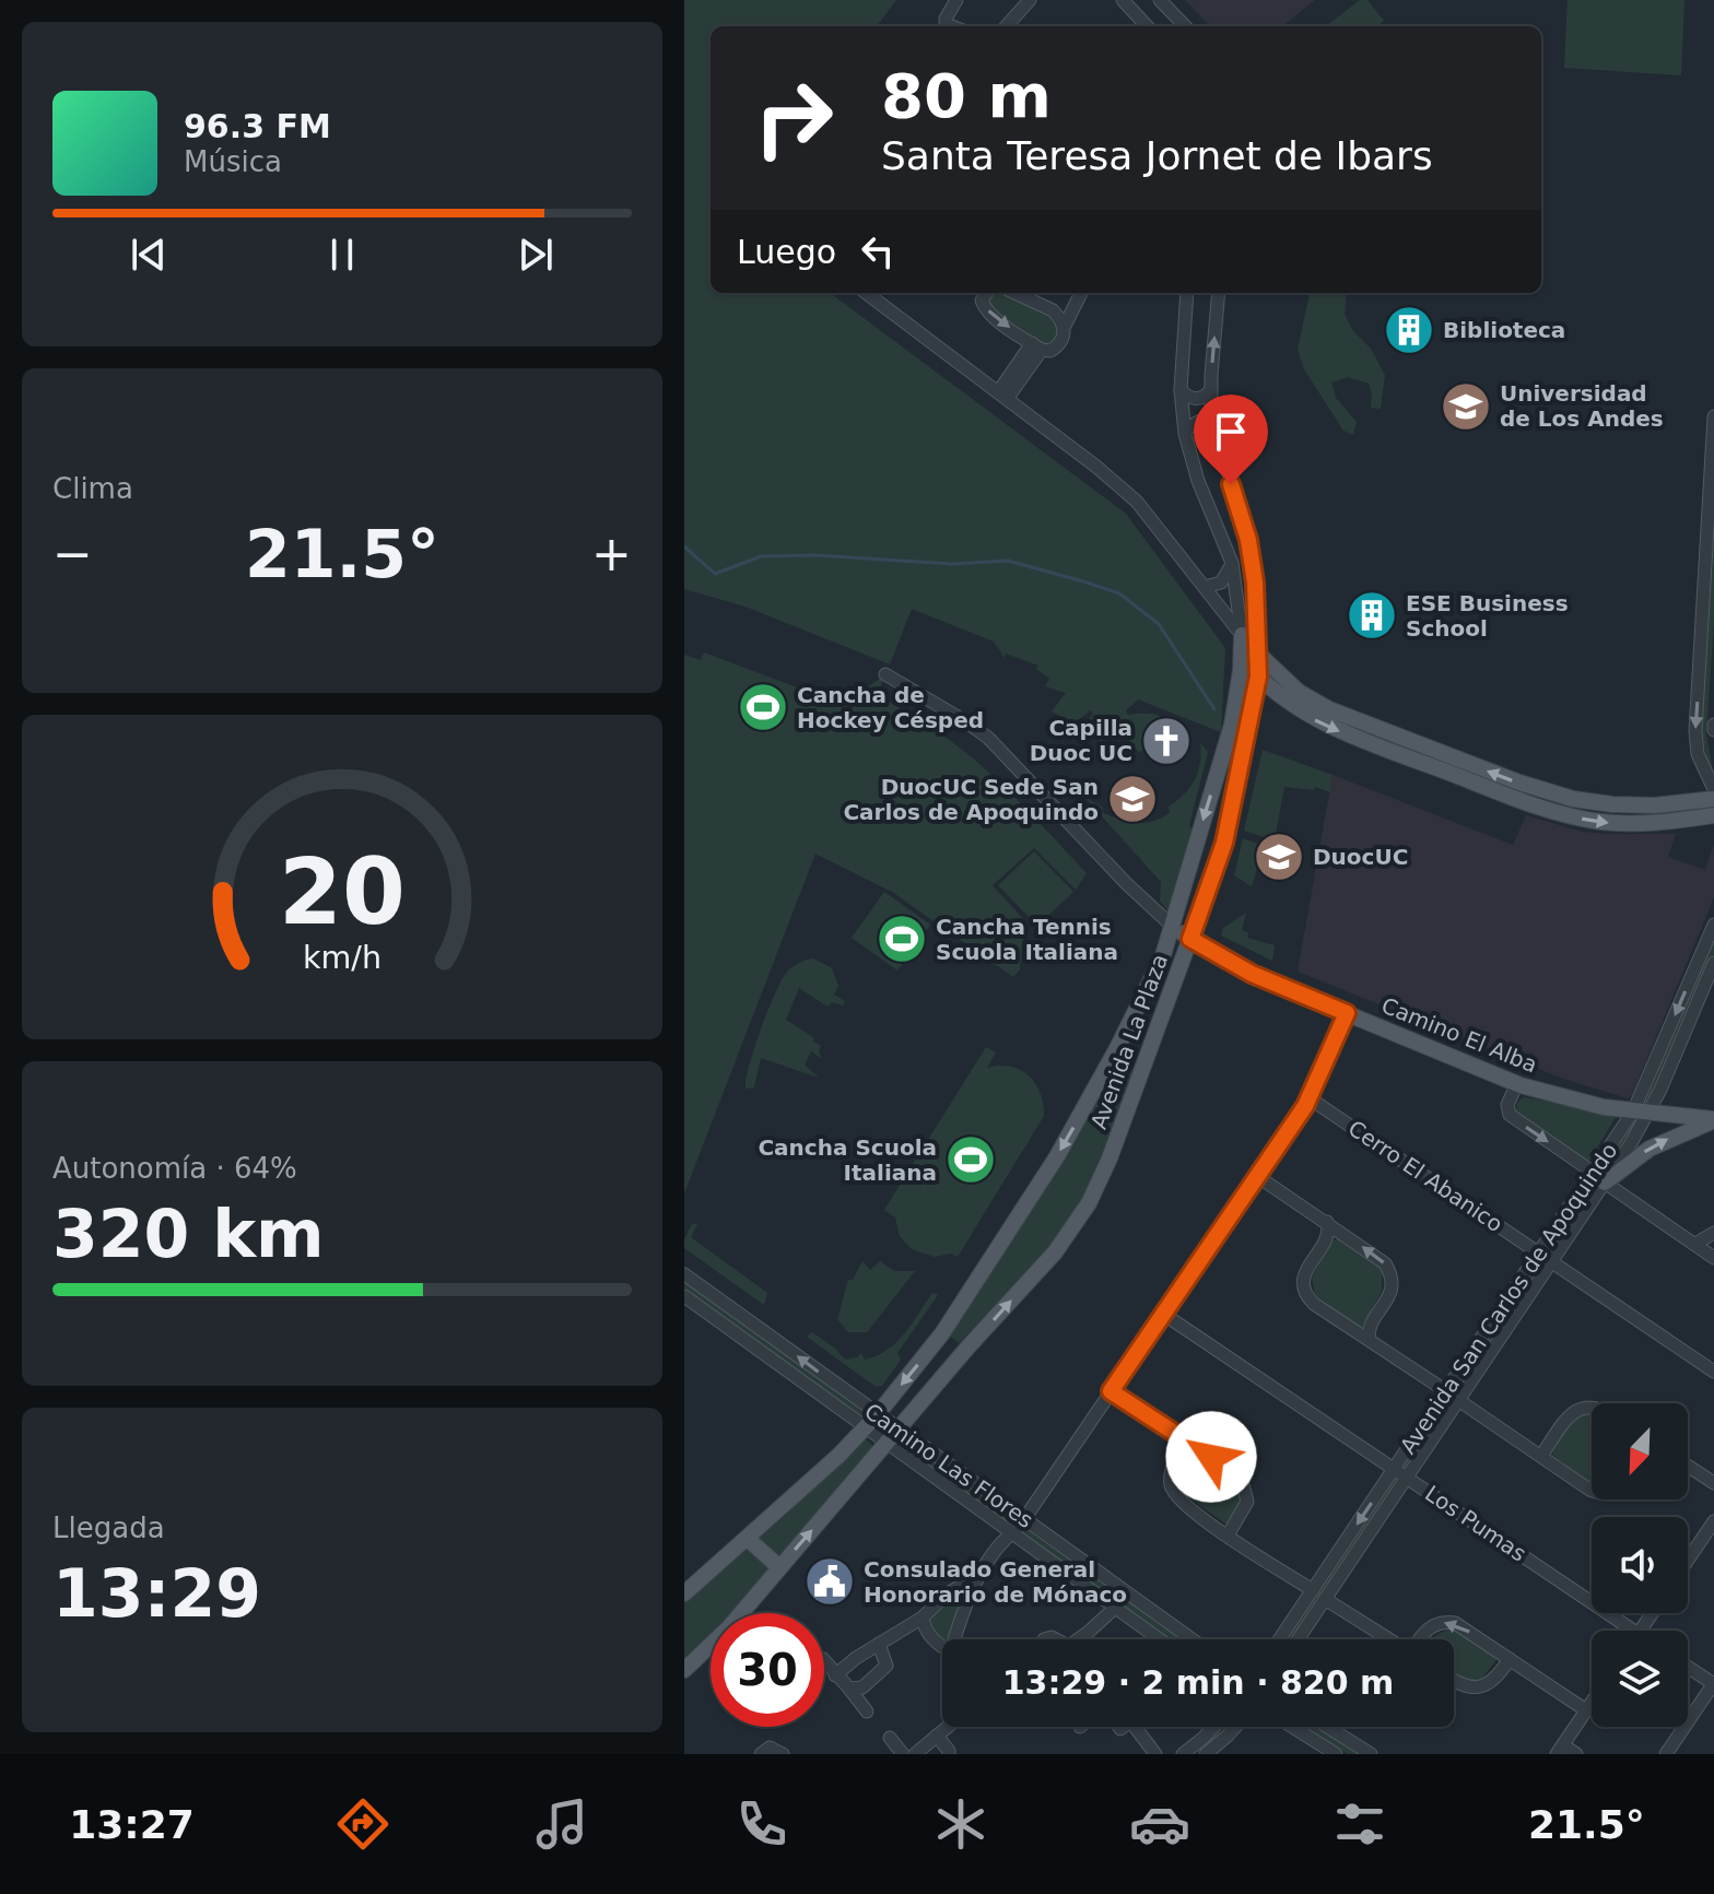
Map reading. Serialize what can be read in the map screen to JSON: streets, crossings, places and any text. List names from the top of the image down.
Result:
{
  "streets": {
    "main road": ["Camino El Alba", "Avenida La Plaza"],
    "street": [
      "Cerro El Abanico",
      "Avenida San Carlos de Apoquindo",
      "Camino Las Flores",
      "Los Pumas"
    ]
  },
  "crossings": [
    ["Camino El Alba", "Avenida La Plaza"],
    ["Camino El Alba", "Avenida San Carlos de Apoquindo"],
    ["Avenida La Plaza", "Camino Las Flores"],
    ["Cerro El Abanico", "Avenida San Carlos de Apoquindo"],
    ["Avenida San Carlos de Apoquindo", "Los Pumas"]
  ],
  "places": {
    "building": ["Biblioteca", "ESE Business School"],
    "school or university": ["Universidad de Los Andes", "DuocUC Sede San Carlos de Apoquindo", "DuocUC"],
    "sports": ["Cancha de Hockey Césped", "Cancha Tennis Scuola Italiana", "Cancha Scuola Italiana"],
    "church": ["Capilla Duoc UC"],
    "public building": ["Consulado General Honorario de Mónaco"]
  },
  "north": "bottom left",
  "page": {
    "turn": ["80 m", "Santa Teresa Jornet de Ibars"],
    "song": ["96.3 FM", "Música"],
    "then": "Luego",
    "tile": [
      "Clima",
      ["Autonomía · 64%", "320 km"],
      ["Llegada", "13:29"]
    ],
    "heat": ["−", "21.5°", "+"],
    "limit": "30",
    "trip": "13:29 · 2 min · 820 m",
    "tabs": ["13:27", "21.5°"],
    "gauge": ["20", "km/h"]
  }
}
